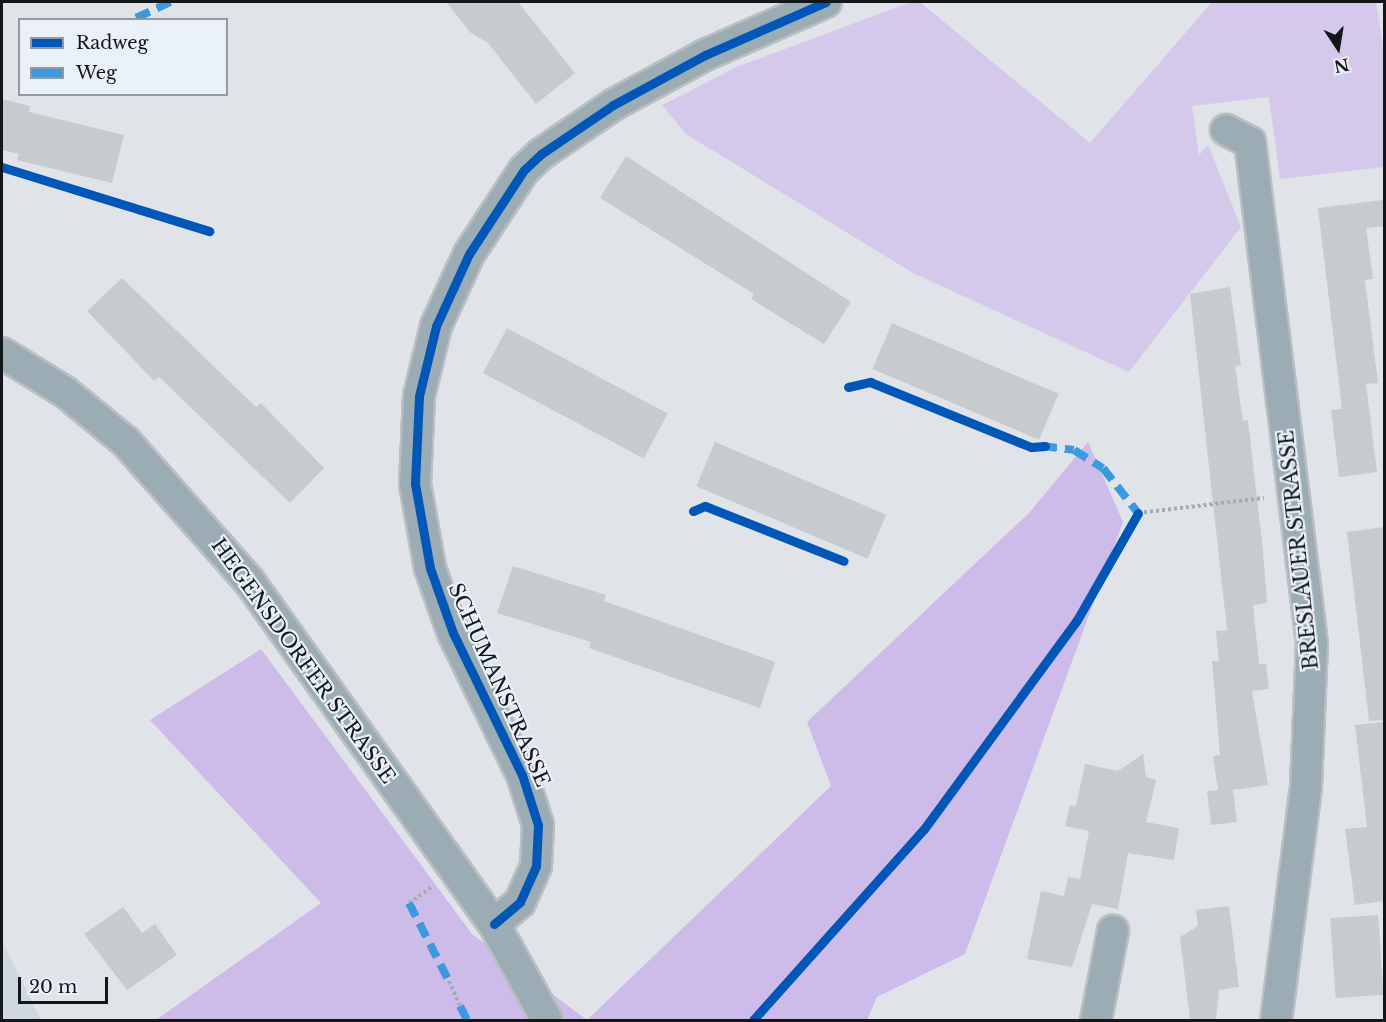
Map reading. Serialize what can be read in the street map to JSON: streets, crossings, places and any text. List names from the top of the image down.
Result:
{
  "streets": {
    "street": ["BRESLAUER STRASSE", "HEGENSDORFER STRASSE", "SCHUMANSTRASSE"]
  },
  "crossings": [
    ["HEGENSDORFER STRASSE", "SCHUMANSTRASSE"]
  ],
  "legend": ["Radweg", "Weg"],
  "scale_bar": "20 m",
  "north": "bottom"
}
